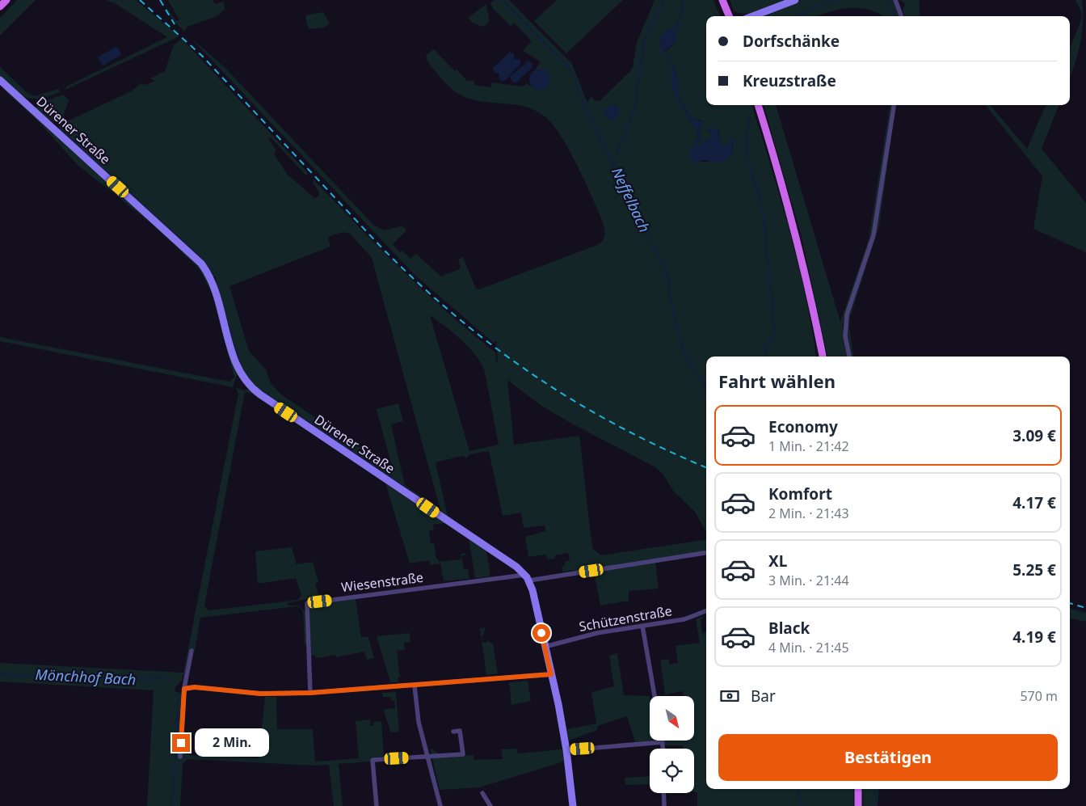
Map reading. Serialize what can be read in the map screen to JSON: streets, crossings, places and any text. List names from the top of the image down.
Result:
{
  "streets": {
    "street": ["Dürener Straße", "Wiesenstraße", "Schützenstraße"]
  },
  "crossings": [
    ["Dürener Straße", "Wiesenstraße"]
  ],
  "water": ["Neffelbach", "Mönchhof Bach"],
  "north": "bottom right",
  "page": {
    "banner": ["Dorfschänke", "Kreuzstraße"],
    "heading": "Fahrt wählen",
    "list": [
      {
        "name": "Economy",
        "note": "1 Min. · 21:42",
        "value": "3.09 €"
      },
      {
        "name": "Komfort",
        "note": "2 Min. · 21:43",
        "value": "4.17 €"
      },
      {
        "name": "XL",
        "note": "3 Min. · 21:44",
        "value": "5.25 €"
      },
      {
        "name": "Black",
        "note": "4 Min. · 21:45",
        "value": "4.19 €"
      }
    ],
    "pay": ["Bar", "570 m"],
    "buttons": "Bestätigen",
    "bubble": "2 Min."
  }
}
